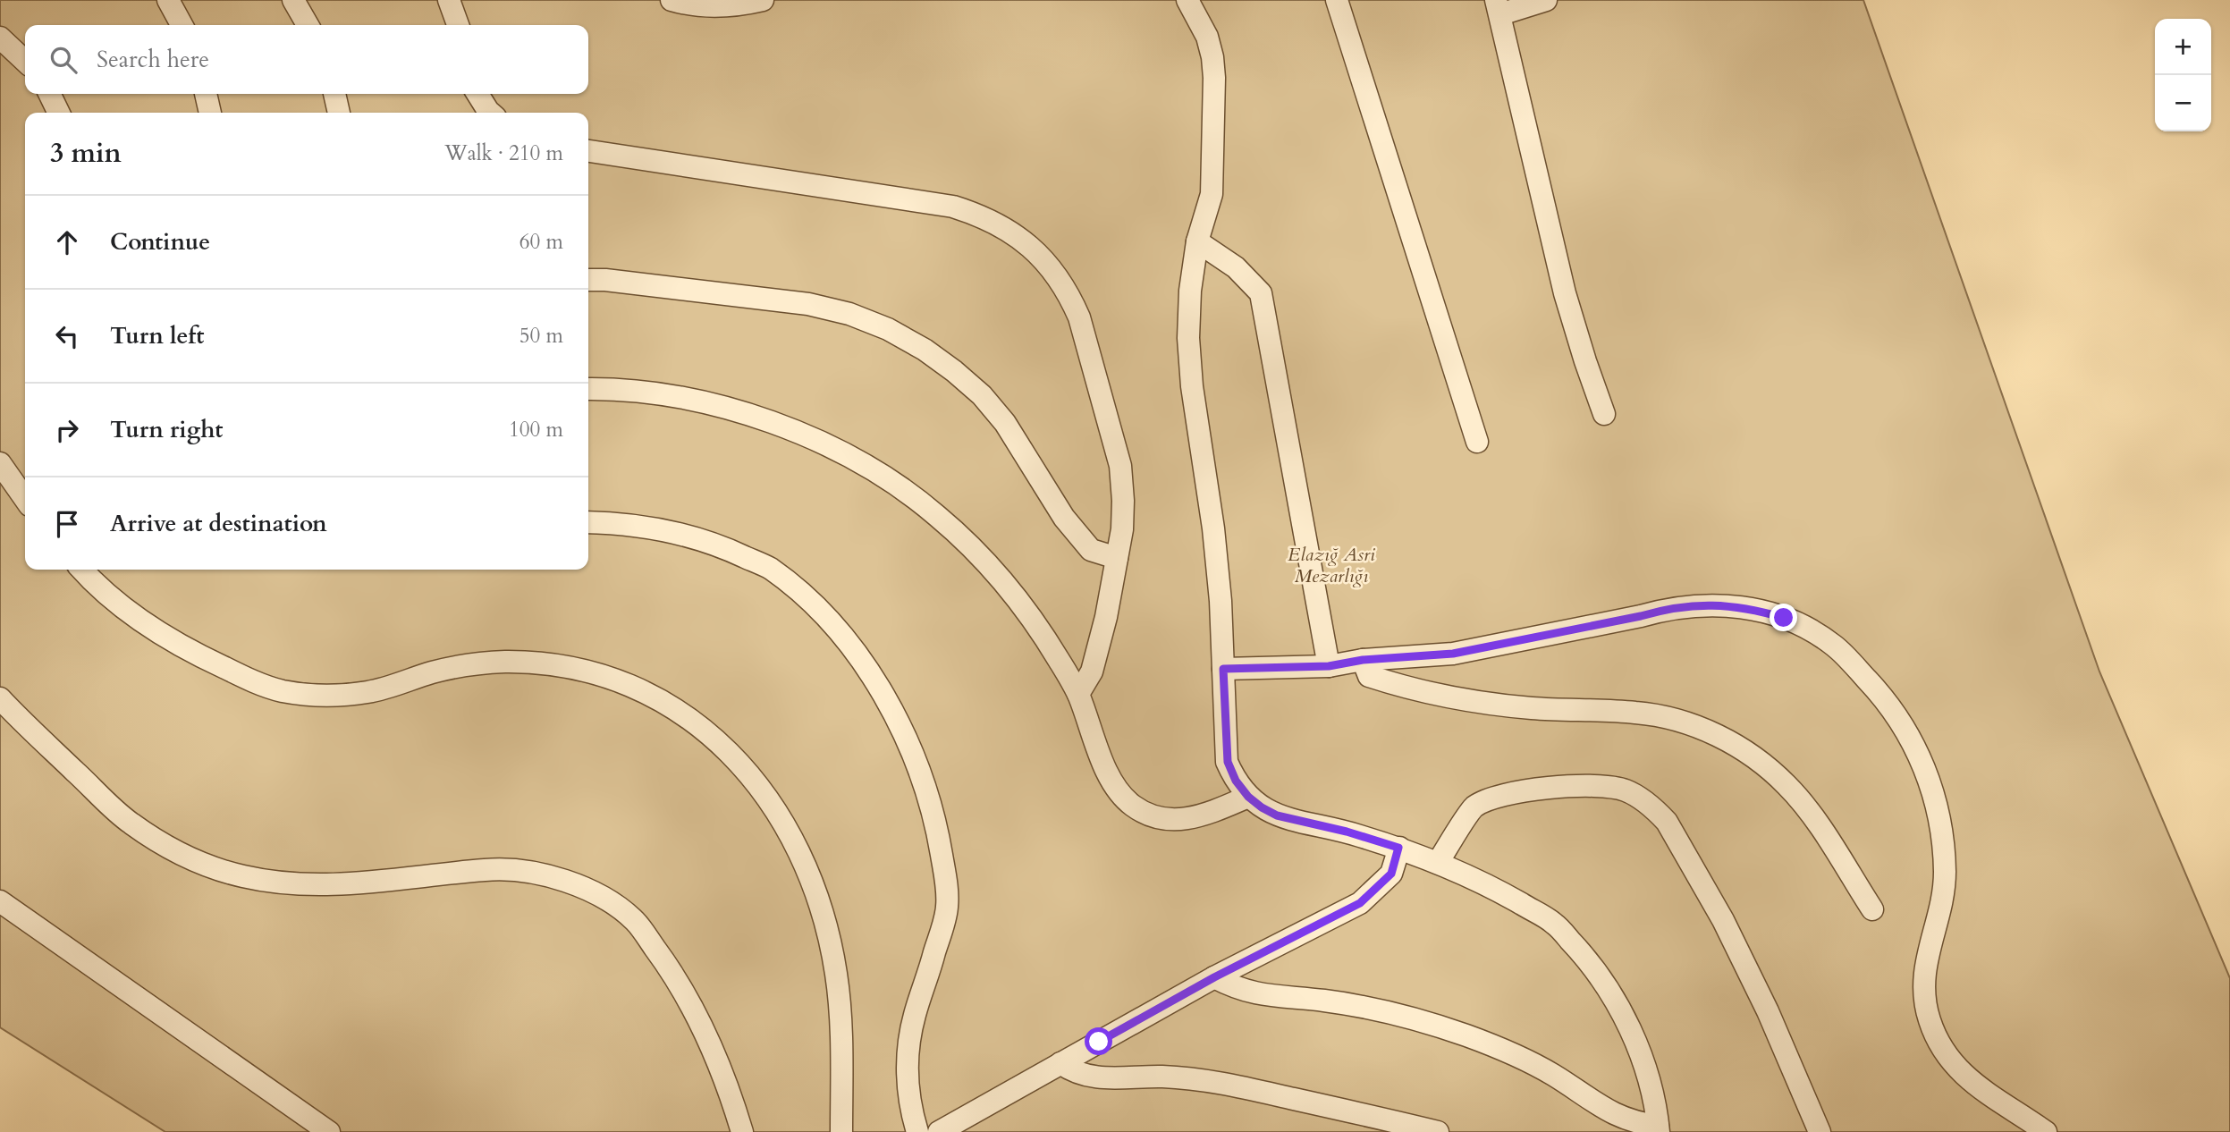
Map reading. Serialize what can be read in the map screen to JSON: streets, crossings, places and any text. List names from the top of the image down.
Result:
{
  "parks": ["Elazığ Asri Mezarlığı"],
  "page": {
    "map_buttons": ["+", "−"],
    "search": "Search here",
    "heading": ["3 min", "Walk · 210 m"],
    "list": [
      ["Continue", "60 m"],
      ["Turn left", "50 m"],
      ["Turn right", "100 m"],
      "Arrive at destination"
    ]
  }
}
